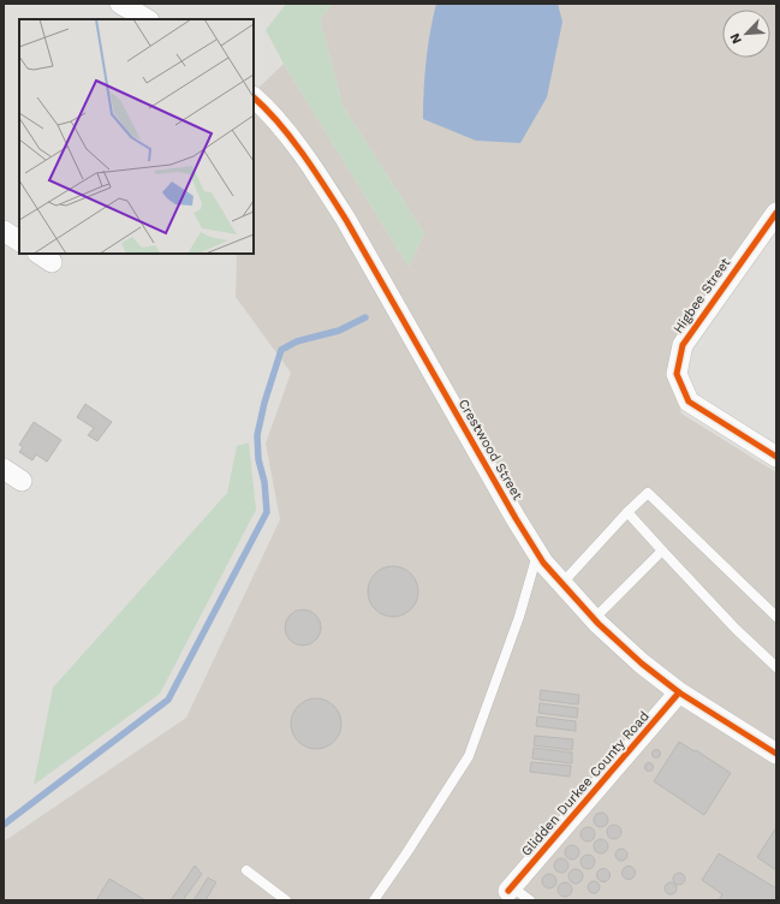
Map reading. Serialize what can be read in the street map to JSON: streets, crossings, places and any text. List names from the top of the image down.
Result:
{
  "streets": {
    "street": ["Higbee Street", "Crestwood Street", "Glidden Durkee County Road"]
  },
  "crossings": [
    ["Crestwood Street", "Glidden Durkee County Road"]
  ],
  "north": "bottom left"
}
